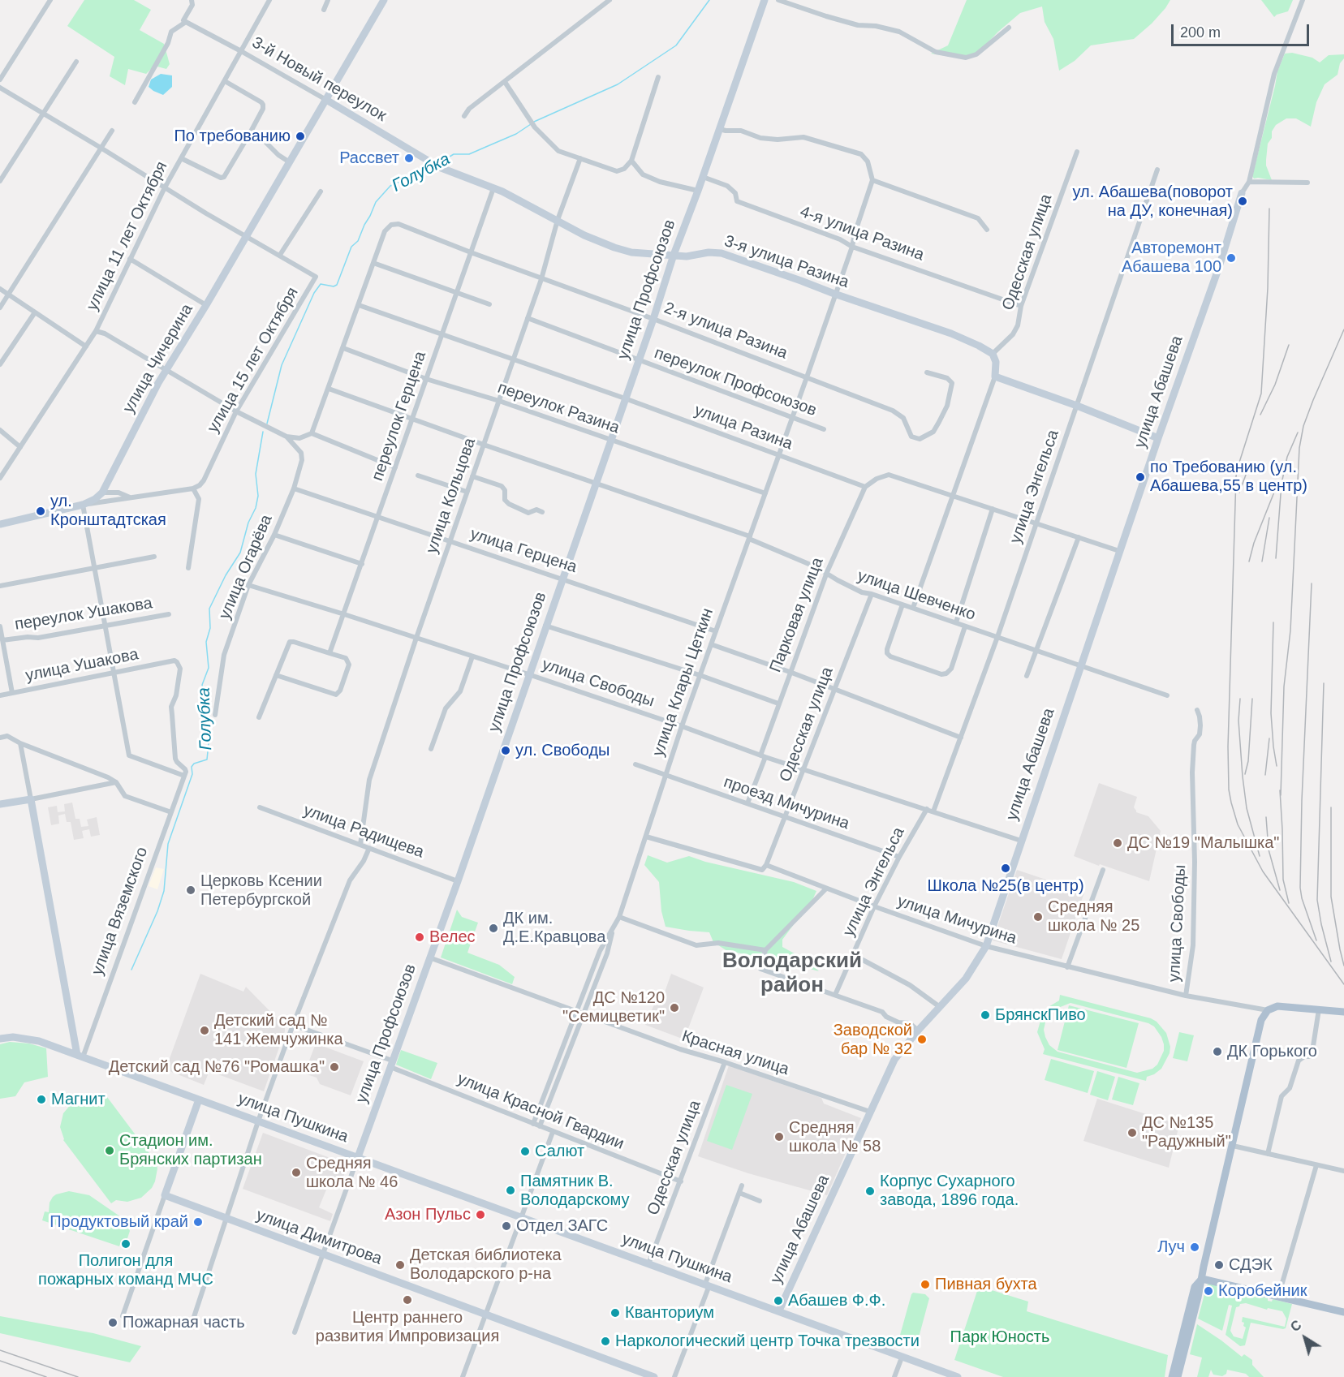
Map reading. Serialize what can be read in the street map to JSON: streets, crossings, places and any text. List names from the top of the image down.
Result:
{
  "streets": {
    "street": [
      "3-й Новый переулок",
      "4-я улица Разина",
      "улица 11 лет Октября",
      "Одесская улица",
      "3-я улица Разина",
      "улица Профсоюзов",
      "2-я улица Разина",
      "улица Чичерина",
      "улица 15 лет Октября",
      "переулок Профсоюзов",
      "улица Абашева",
      "переулок Разина",
      "переулок Герцена",
      "улица Разина",
      "улица Энгельса",
      "улица Кольцова",
      "улица Герцена",
      "улица Огарёва",
      "улица Шевченко",
      "переулок Ушакова",
      "Парковая улица",
      "улица Ушакова",
      "улица Клары Цеткин",
      "улица Свободы",
      "проезд Мичурина",
      "улица Радищева",
      "улица Вяземского",
      "улица Мичурина",
      "Красная улица",
      "улица Красной Гвардии",
      "улица Пушкина",
      "улица Димитрова"
    ]
  },
  "crossings": [
    ["3-й Новый переулок", "улица 11 лет Октября"],
    ["3-й Новый переулок", "3-я улица Разина"],
    ["3-й Новый переулок", "улица Чичерина"],
    ["4-я улица Разина", "Одесская улица"],
    ["4-я улица Разина", "улица Профсоюзов"],
    ["4-я улица Разина", "улица Клары Цеткин"],
    ["улица 11 лет Октября", "улица Огарёва"],
    ["Одесская улица", "3-я улица Разина"],
    ["Одесская улица", "улица Шевченко"],
    ["Одесская улица", "улица Свободы"],
    ["Одесская улица", "проезд Мичурина"],
    ["Одесская улица", "улица Мичурина"],
    ["Одесская улица", "Красная улица"],
    ["Одесская улица", "улица Красной Гвардии"],
    ["Одесская улица", "улица Пушкина"],
    ["3-я улица Разина", "улица Профсоюзов"],
    ["3-я улица Разина", "переулок Герцена"],
    ["3-я улица Разина", "улица Кольцова"],
    ["3-я улица Разина", "улица Клары Цеткин"],
    ["улица Профсоюзов", "2-я улица Разина"],
    ["улица Профсоюзов", "переулок Профсоюзов"],
    ["улица Профсоюзов", "переулок Разина"],
    ["улица Профсоюзов", "улица Разина"],
    ["улица Профсоюзов", "улица Герцена"],
    ["улица Профсоюзов", "улица Шевченко"],
    ["улица Профсоюзов", "улица Свободы"],
    ["улица Профсоюзов", "улица Радищева"],
    ["улица Профсоюзов", "Красная улица"],
    ["улица Профсоюзов", "улица Красной Гвардии"],
    ["улица Профсоюзов", "улица Пушкина"],
    ["улица Профсоюзов", "улица Димитрова"],
    ["2-я улица Разина", "переулок Герцена"],
    ["2-я улица Разина", "улица Кольцова"],
    ["2-я улица Разина", "улица Клары Цеткин"],
    ["улица Чичерина", "улица Огарёва"],
    ["улица 15 лет Октября", "улица Огарёва"],
    ["переулок Профсоюзов", "улица Кольцова"],
    ["переулок Профсоюзов", "улица Клары Цеткин"],
    ["улица Абашева", "улица Шевченко"],
    ["улица Абашева", "улица Свободы"],
    ["улица Абашева", "улица Мичурина"],
    ["улица Абашева", "Красная улица"],
    ["улица Абашева", "улица Пушкина"],
    ["переулок Разина", "переулок Герцена"],
    ["переулок Разина", "улица Кольцова"],
    ["переулок Разина", "улица Клары Цеткин"],
    ["переулок Герцена", "улица Разина"],
    ["переулок Герцена", "улица Герцена"],
    ["переулок Герцена", "улица Шевченко"],
    ["переулок Герцена", "улица Свободы"],
    ["улица Разина", "улица Кольцова"],
    ["улица Разина", "Парковая улица"],
    ["улица Разина", "улица Клары Цеткин"],
    ["улица Энгельса", "улица Шевченко"],
    ["улица Энгельса", "улица Свободы"],
    ["улица Энгельса", "проезд Мичурина"],
    ["улица Энгельса", "улица Мичурина"],
    ["улица Кольцова", "улица Герцена"],
    ["улица Кольцова", "улица Шевченко"],
    ["улица Кольцова", "улица Свободы"],
    ["улица Кольцова", "улица Радищева"],
    ["улица Герцена", "улица Огарёва"],
    ["улица Герцена", "улица Клары Цеткин"],
    ["улица Огарёва", "улица Свободы"],
    ["улица Шевченко", "Парковая улица"],
    ["улица Шевченко", "улица Клары Цеткин"],
    ["Парковая улица", "улица Свободы"],
    ["Парковая улица", "проезд Мичурина"],
    ["улица Ушакова", "улица Вяземского"],
    ["улица Клары Цеткин", "улица Свободы"],
    ["улица Клары Цеткин", "проезд Мичурина"],
    ["улица Клары Цеткин", "улица Мичурина"],
    ["улица Клары Цеткин", "Красная улица"],
    ["улица Клары Цеткин", "улица Красной Гвардии"],
    ["улица Свободы", "улица Мичурина"],
    ["улица Вяземского", "улица Пушкина"]
  ],
  "districts": ["Володарский район"],
  "water": ["Голубка"],
  "parks": ["Парк Юность"],
  "places": [
    "По требованию",
    "Рассвет",
    "ул. Абашева(поворот на ДУ, конечная)",
    "Авторемонт Абашева 100",
    "по Требованию (ул. Абашева,55 в центр)",
    "ул. Кронштадтская",
    "ул. Свободы",
    "ДС №19 \"Малышка\"",
    "Школа №25(в центр)",
    "Церковь Ксении Петербургской",
    "Средняя школа № 25",
    "ДК им. Д.Е.Кравцова",
    "Велес",
    "ДС №120 \"Семицветик\"",
    "БрянскПиво",
    "Детский сад № 141 Жемчужинка",
    "Заводской бар № 32",
    "ДК Горького",
    "Детский сад №76 \"Ромашка\"",
    "Магнит",
    "ДС №135 \"Радужный\"",
    "Средняя школа № 58",
    "Стадион им. Брянских партизан",
    "Салют",
    "Средняя школа № 46",
    "Памятник В. Володарскому",
    "Корпус Сухарного завода, 1896 года.",
    "Азон Пульс",
    "Продуктовый край",
    "Отдел ЗАГС",
    "Полигон для пожарных команд МЧС",
    "Луч",
    "Детская библиотека Володарского р-на",
    "СДЭК",
    "Пивная бухта",
    "Коробейник",
    "Центр раннего развития Импровизация",
    "Абашев Ф.Ф.",
    "Кванториум",
    "Пожарная часть",
    "Наркологический центр Точка трезвости"
  ],
  "scale_bar": "200 m",
  "north": "top left"
}
